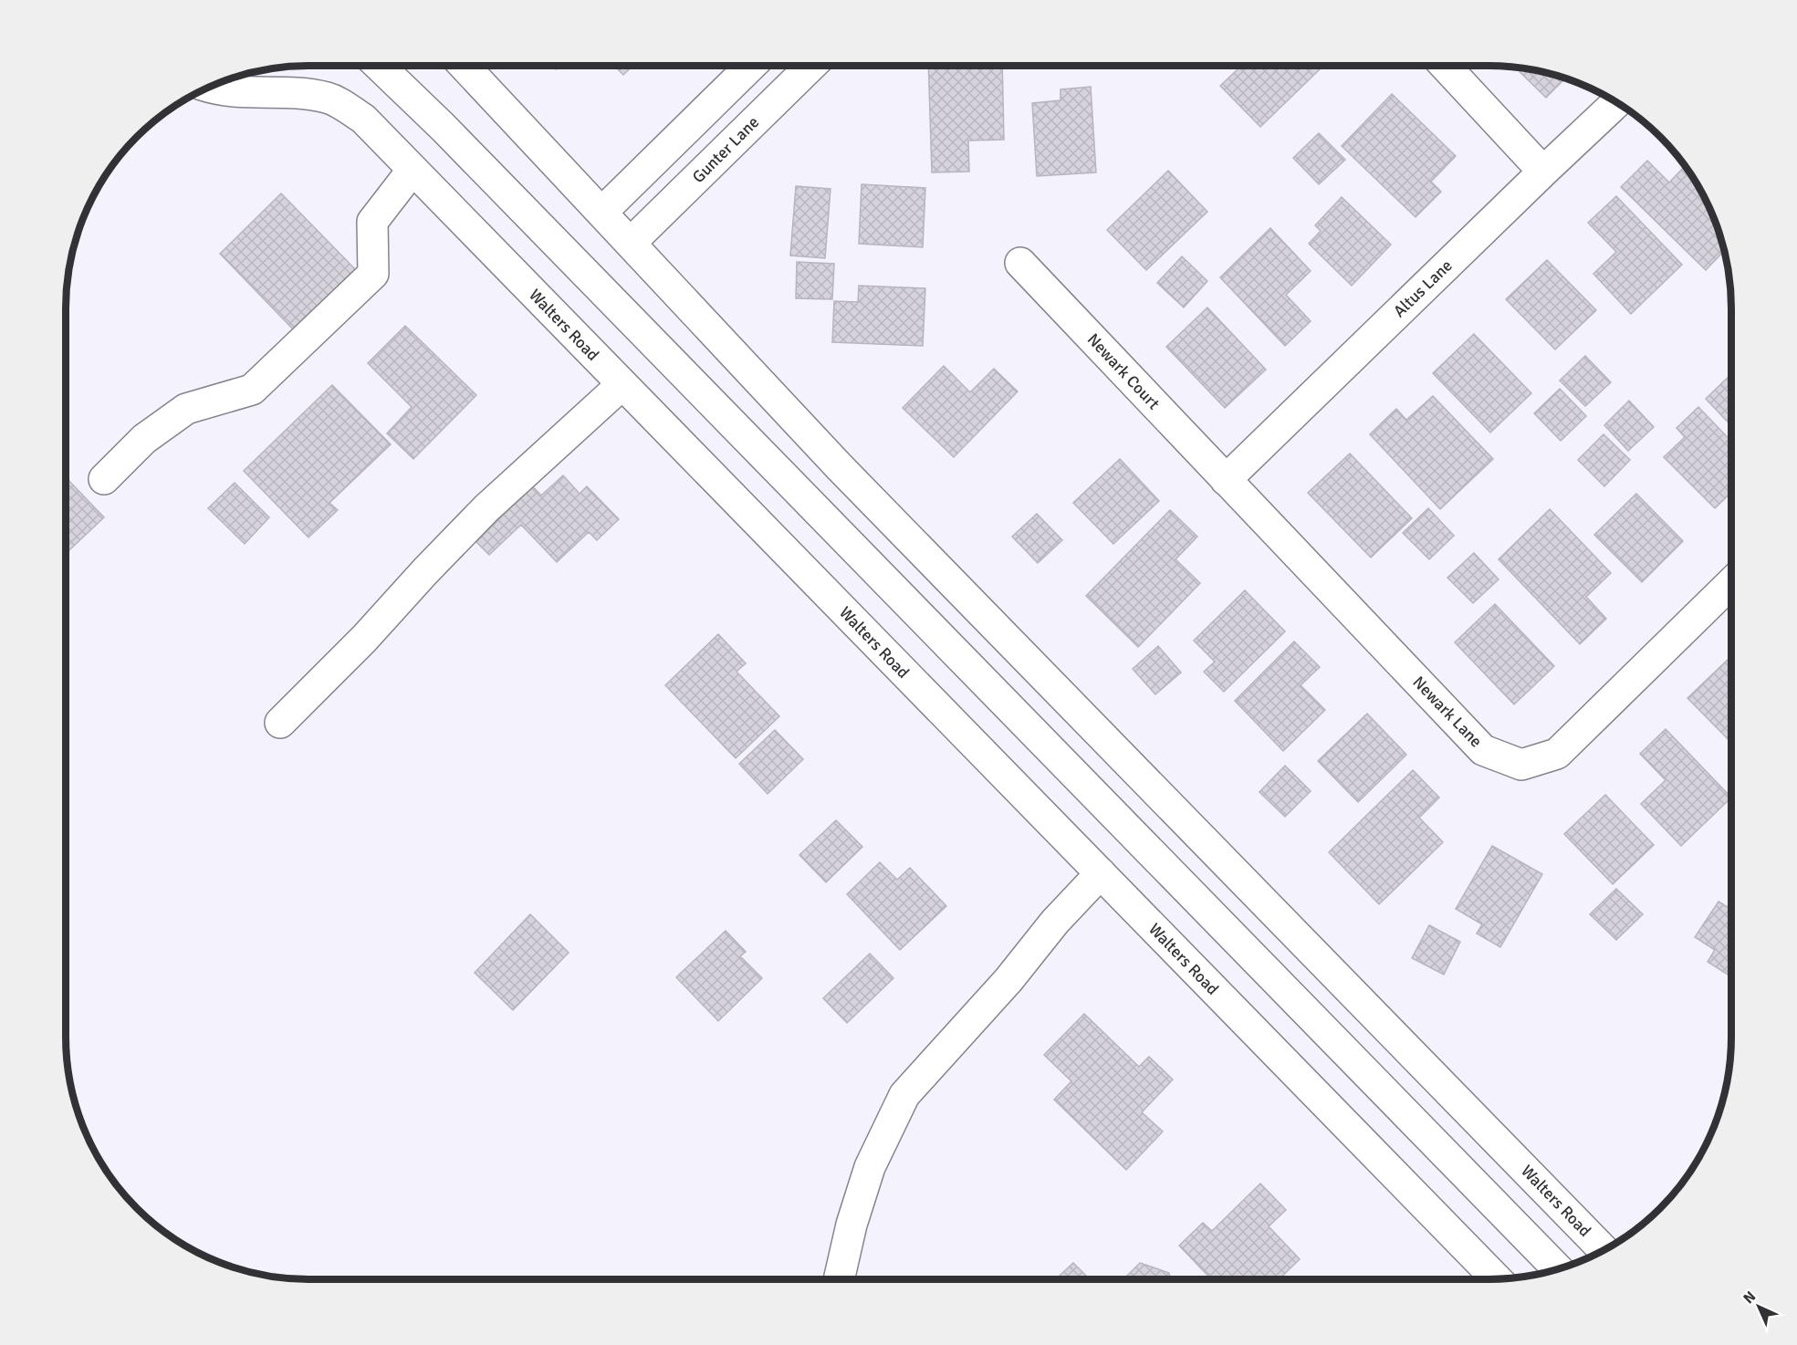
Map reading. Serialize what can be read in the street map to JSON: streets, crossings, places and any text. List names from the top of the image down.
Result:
{
  "streets": {
    "street": [
      "Gunter Lane",
      "Altus Lane",
      "Walters Road",
      "Newark Court",
      "Newark Lane"
    ]
  },
  "crossings": [
    ["Gunter Lane", "Walters Road"],
    ["Altus Lane", "Newark Court"],
    ["Altus Lane", "Newark Lane"],
    ["Newark Court", "Newark Lane"]
  ],
  "north": "top left"
}
